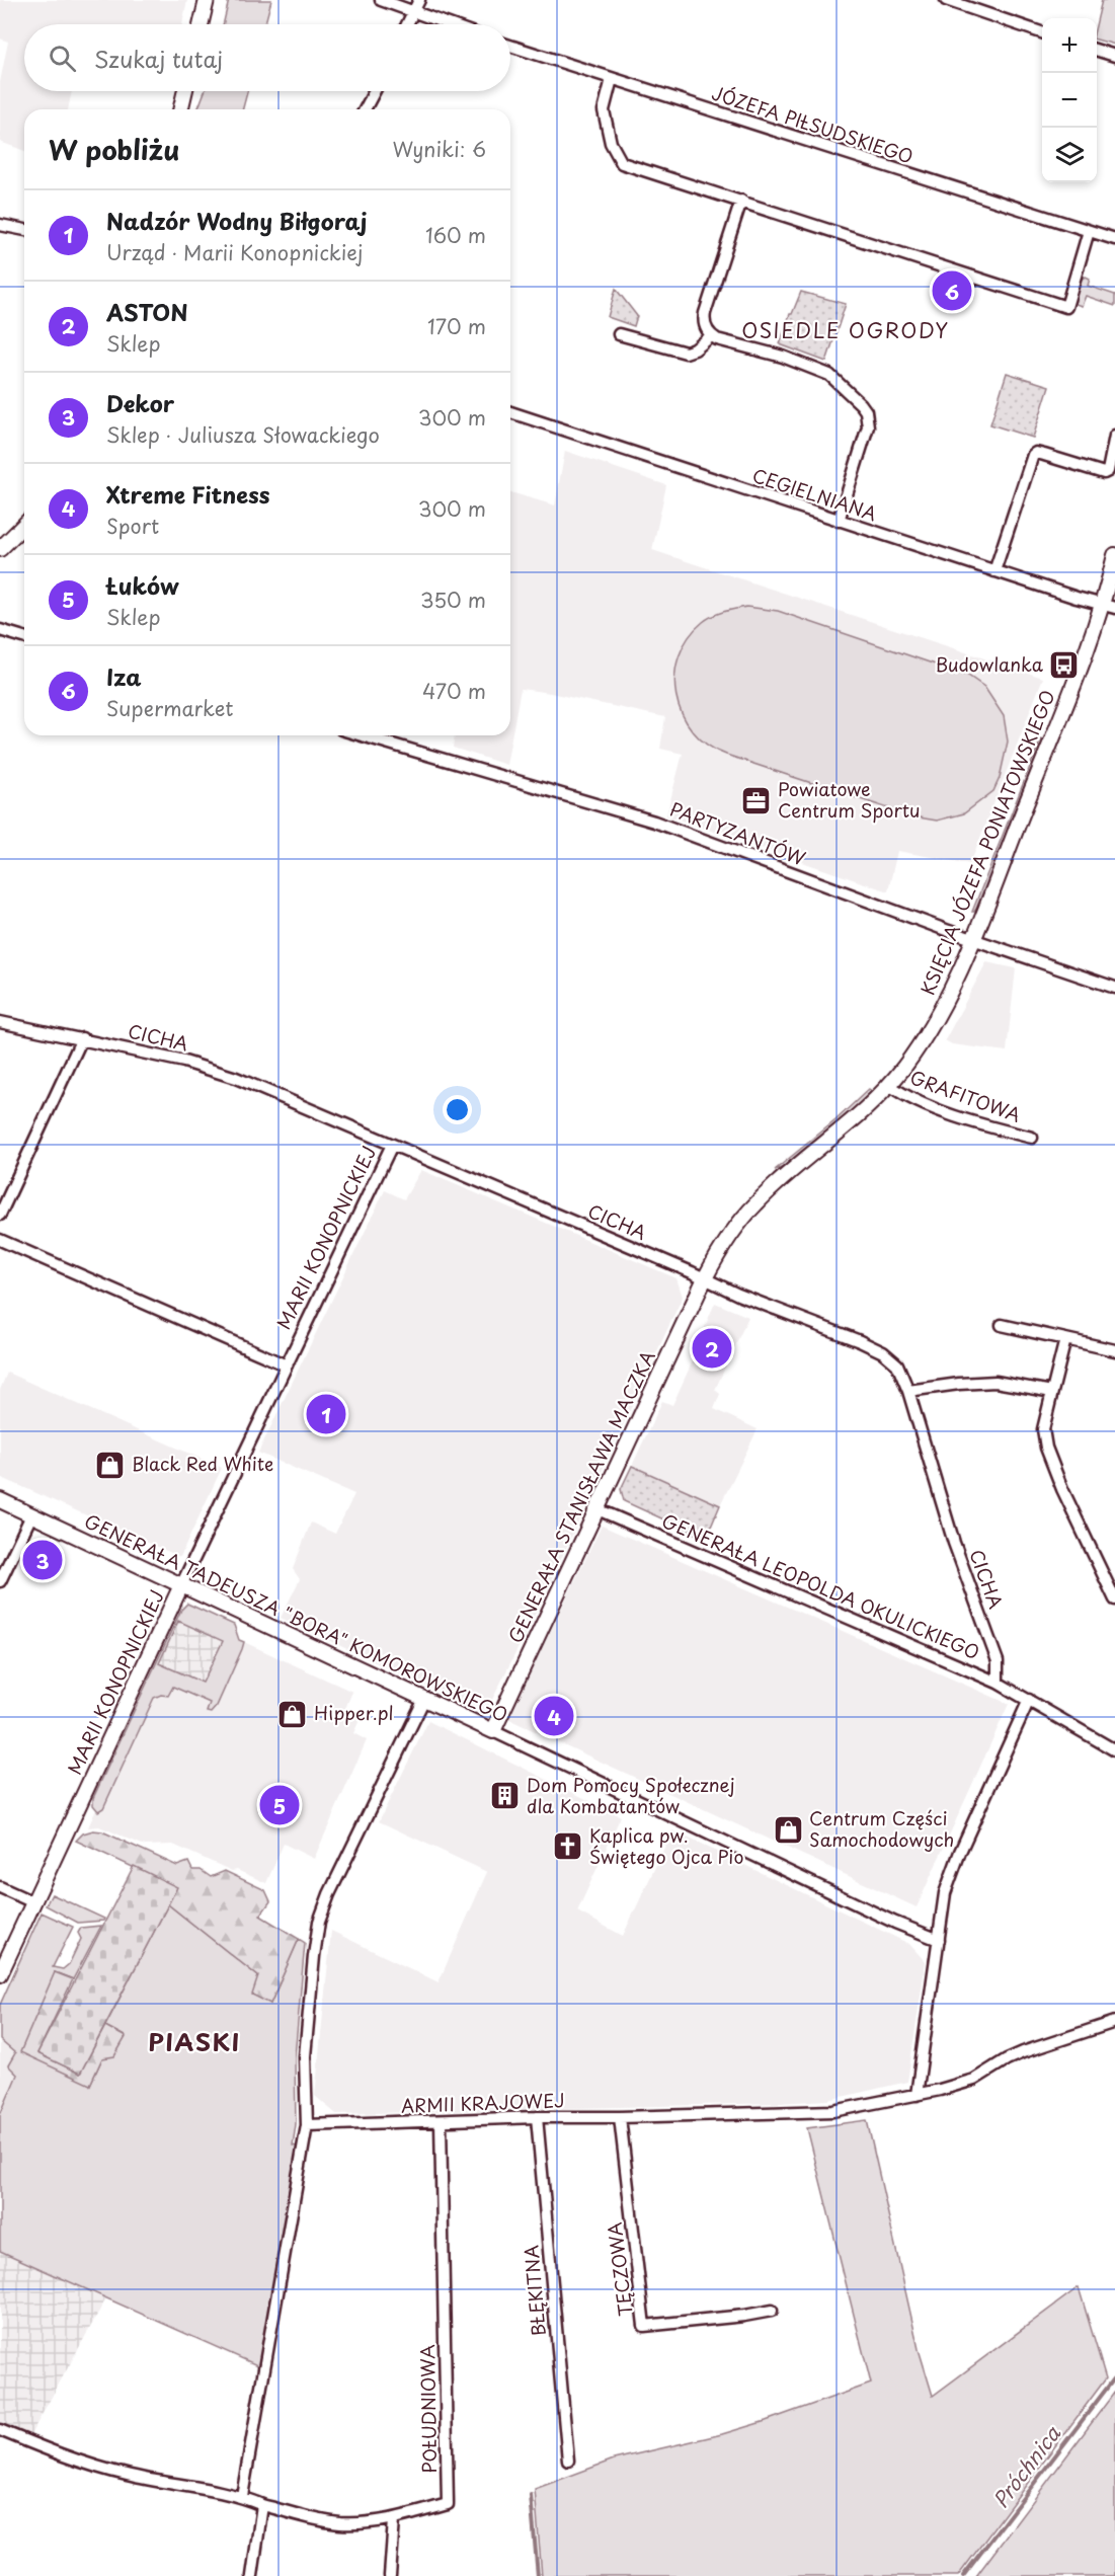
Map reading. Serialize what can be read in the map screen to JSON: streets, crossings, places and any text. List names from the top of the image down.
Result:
{
  "streets": {
    "street": [
      "JÓZEFA PIŁSUDSKIEGO",
      "CEGIELNIANA",
      "PARTYZANTÓW",
      "KSIĘCIA JÓZEFA PONIATOWSKIEGO",
      "CICHA",
      "GRAFITOWA",
      "MARII KONOPNICKIEJ",
      "GENERAŁA STANISŁAWA MACZKA",
      "GENERAŁA LEOPOLDA OKULICKIEGO",
      "GENERAŁA TADEUSZA \"BORA\" KOMOROWSKIEGO",
      "ARMII KRAJOWEJ",
      "TĘCZOWA",
      "BŁĘKITNA",
      "POŁUDNIOWA"
    ]
  },
  "crossings": [
    ["CEGIELNIANA", "KSIĘCIA JÓZEFA PONIATOWSKIEGO"],
    ["PARTYZANTÓW", "KSIĘCIA JÓZEFA PONIATOWSKIEGO"],
    ["KSIĘCIA JÓZEFA PONIATOWSKIEGO", "CICHA"],
    ["KSIĘCIA JÓZEFA PONIATOWSKIEGO", "GRAFITOWA"],
    ["KSIĘCIA JÓZEFA PONIATOWSKIEGO", "GENERAŁA STANISŁAWA MACZKA"],
    ["CICHA", "MARII KONOPNICKIEJ"],
    ["CICHA", "GENERAŁA STANISŁAWA MACZKA"],
    ["CICHA", "GENERAŁA LEOPOLDA OKULICKIEGO"],
    ["MARII KONOPNICKIEJ", "GENERAŁA TADEUSZA \"BORA\" KOMOROWSKIEGO"],
    ["GENERAŁA STANISŁAWA MACZKA", "GENERAŁA LEOPOLDA OKULICKIEGO"],
    ["GENERAŁA STANISŁAWA MACZKA", "GENERAŁA TADEUSZA \"BORA\" KOMOROWSKIEGO"],
    ["ARMII KRAJOWEJ", "TĘCZOWA"],
    ["ARMII KRAJOWEJ", "BŁĘKITNA"],
    ["ARMII KRAJOWEJ", "POŁUDNIOWA"]
  ],
  "districts": ["OSIEDLE OGRODY", "PIASKI"],
  "water": ["Próchnica"],
  "places": {
    "bus stop": ["Budowlanka"],
    "office": ["Powiatowe Centrum Sportu"],
    "shop": ["Black Red White", "Hipper.pl", "Centrum Części Samochodowych"],
    "building": ["Dom Pomocy Społecznej dla Kombatantów"],
    "church": ["Kaplica pw. Świętego Ojca Pio"]
  },
  "page": {
    "map_buttons": ["+", "−"],
    "search": "Szukaj tutaj",
    "heading": ["W pobliżu", "Wyniki: 6"],
    "list": [
      {
        "mark": "1",
        "name": "Nadzór Wodny Biłgoraj",
        "note": "Urząd · Marii Konopnickiej",
        "value": "160 m"
      },
      {
        "mark": "2",
        "name": "ASTON",
        "note": "Sklep",
        "value": "170 m"
      },
      {
        "mark": "3",
        "name": "Dekor",
        "note": "Sklep · Juliusza Słowackiego",
        "value": "300 m"
      },
      {
        "mark": "4",
        "name": "Xtreme Fitness",
        "note": "Sport",
        "value": "300 m"
      },
      {
        "mark": "5",
        "name": "Łuków",
        "note": "Sklep",
        "value": "350 m"
      },
      {
        "mark": "6",
        "name": "Iza",
        "note": "Supermarket",
        "value": "470 m"
      }
    ],
    "pins": [
      "6",
      "2",
      "1",
      "3",
      "4",
      "5"
    ]
  }
}
